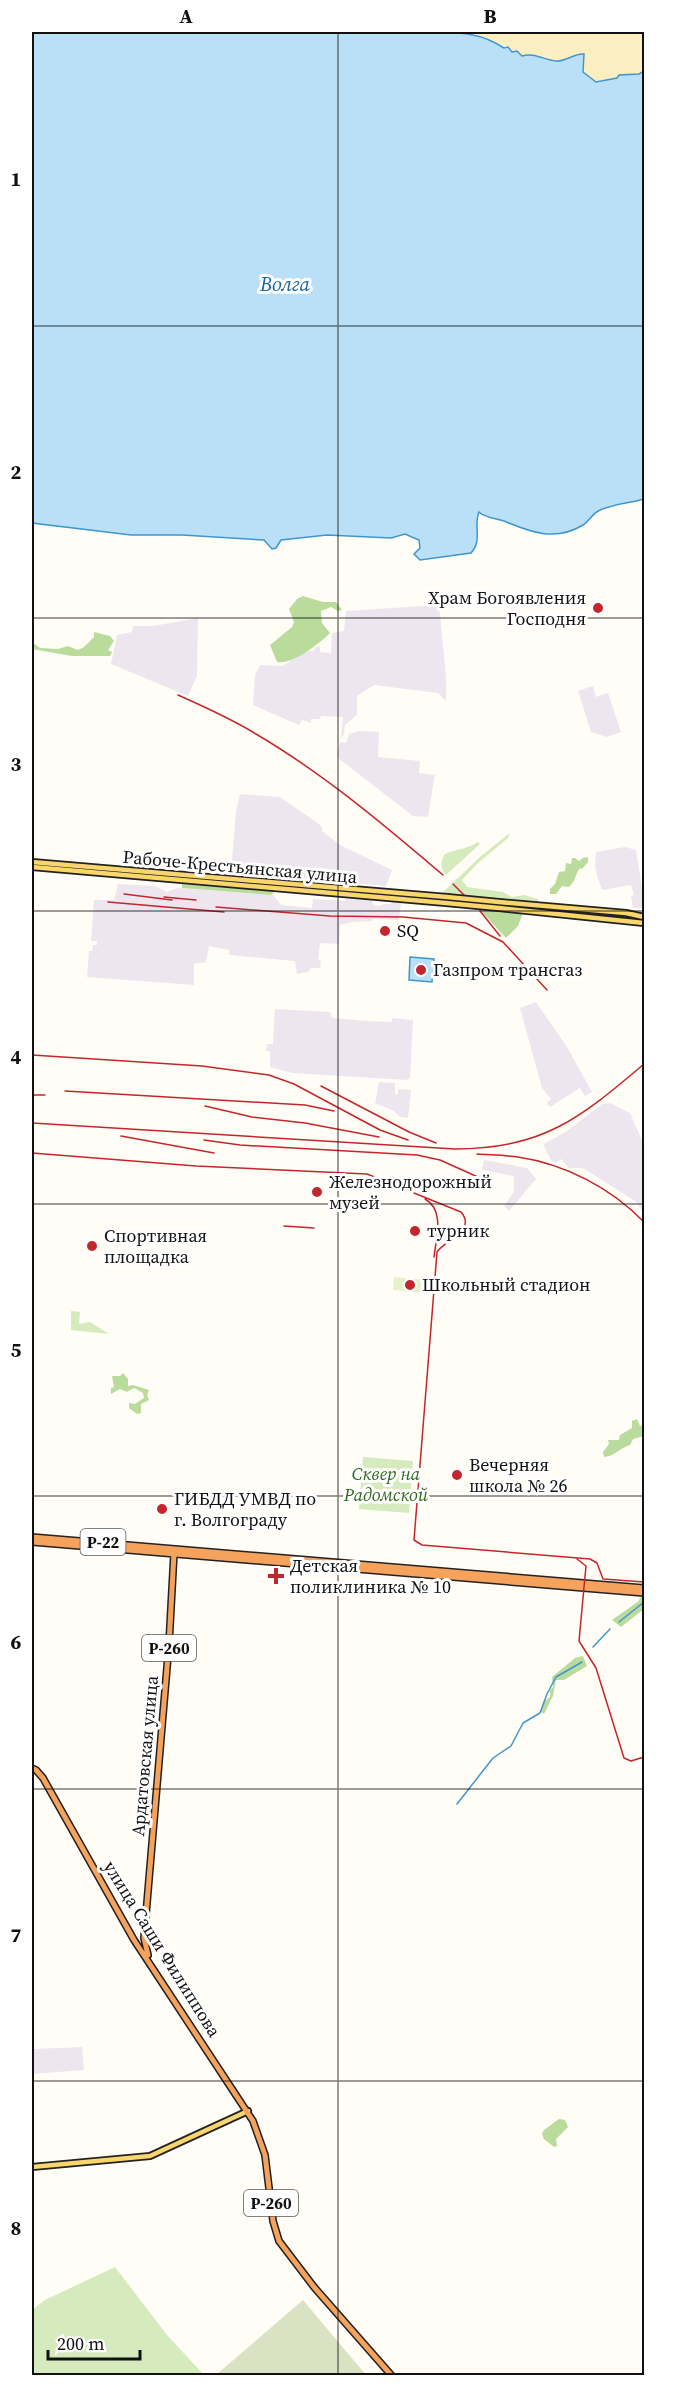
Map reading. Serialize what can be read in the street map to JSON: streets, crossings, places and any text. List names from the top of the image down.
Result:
{
  "streets": {
    "highway": [
      "Р-22",
      "Р-260",
      "Ардатовская улица",
      "улица Саши Филиппова"
    ],
    "main road": ["Рабоче-Крестьянская улица"]
  },
  "crossings": [
    ["Р-22", "Ардатовская улица"],
    ["Р-260", "улица Саши Филиппова"],
    ["Ардатовская улица", "улица Саши Филиппова"]
  ],
  "water": ["Волга"],
  "parks": ["Сквер на Радомской"],
  "places": {
    "other": [
      "Храм Богоявления Господня",
      "SQ",
      "Газпром трансгаз",
      "Железнодорожный музей",
      "турник",
      "Спортивная площадка",
      "Школьный стадион",
      "Вечерняя школа № 26",
      "ГИБДД УМВД по г. Волгограду"
    ],
    "health": ["Детская поликлиника № 10"]
  },
  "scale_bar": "200 m",
  "grid": {
    "columns": ["A", "B"],
    "rows": [
      "1",
      "2",
      "3",
      "4",
      "5",
      "6",
      "7",
      "8"
    ]
  }
}
